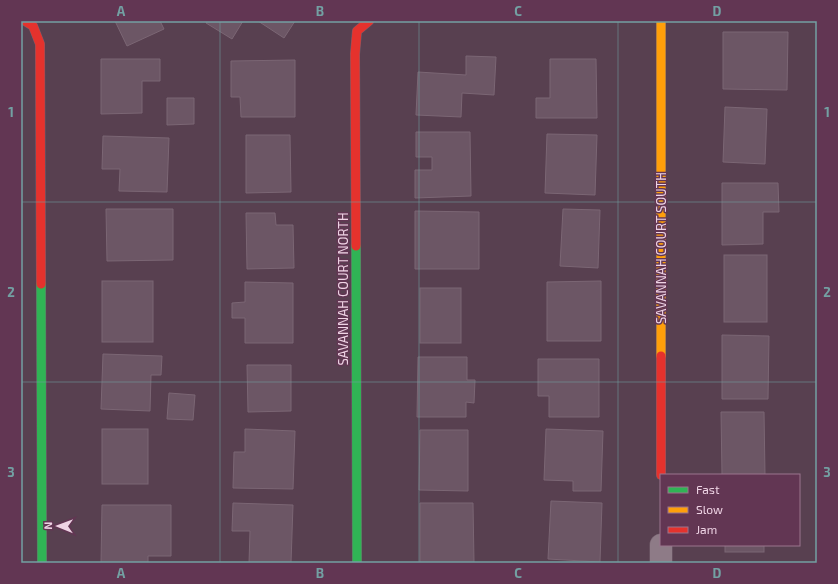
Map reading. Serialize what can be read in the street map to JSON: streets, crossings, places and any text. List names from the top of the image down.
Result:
{
  "streets": {
    "street": ["SAVANNAH COURT SOUTH", "SAVANNAH COURT NORTH"]
  },
  "legend": ["Fast", "Slow", "Jam"],
  "north": "left",
  "grid": {
    "columns": [
      "A",
      "B",
      "C",
      "D"
    ],
    "rows": ["1", "2", "3"]
  }
}
